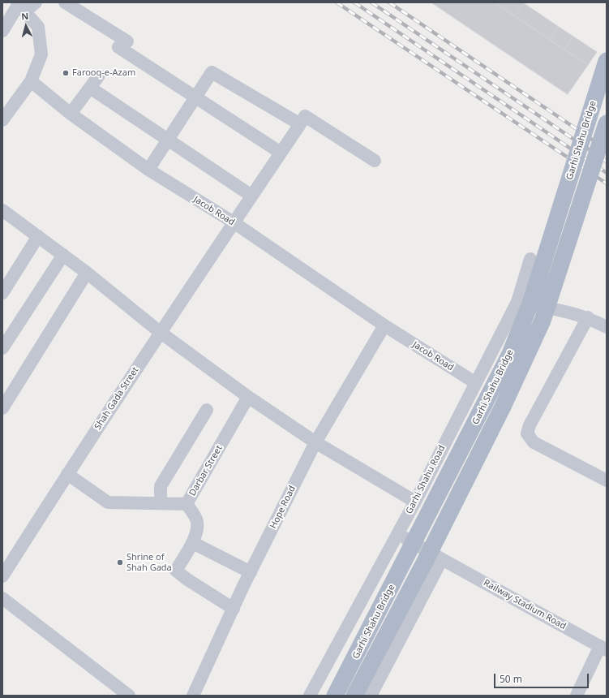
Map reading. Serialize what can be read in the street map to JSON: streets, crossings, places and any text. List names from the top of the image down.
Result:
{
  "streets": {
    "main road": ["Garhi Shahu Bridge"],
    "street": [
      "Jacob Road",
      "Shah Gada Street",
      "Darbar Street",
      "Garhi Shahu Road",
      "Hope Road",
      "Railway Stadium Road"
    ]
  },
  "crossings": [
    ["Garhi Shahu Bridge", "Railway Stadium Road"],
    ["Jacob Road", "Shah Gada Street"],
    ["Jacob Road", "Garhi Shahu Road"],
    ["Jacob Road", "Hope Road"],
    ["Darbar Street", "Hope Road"],
    ["Garhi Shahu Road", "Railway Stadium Road"]
  ],
  "places": ["Farooq-e-Azam", "Shrine of Shah Gada"],
  "scale_bar": "50 m",
  "north": "top"
}
